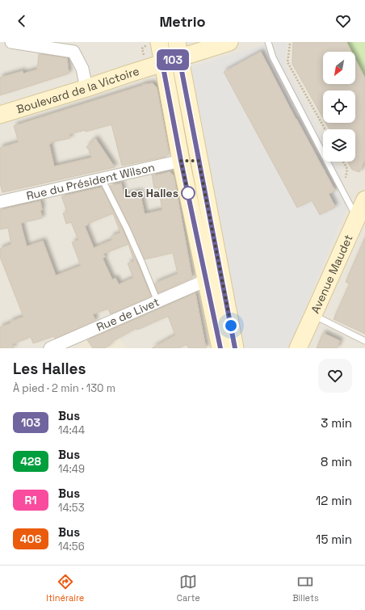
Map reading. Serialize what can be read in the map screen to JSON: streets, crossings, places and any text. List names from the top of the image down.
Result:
{
  "streets": {
    "main road": ["Boulevard de la Victoire", "Avenue Maudet"],
    "street": ["Rue du Président Wilson", "Rue de Livet"]
  },
  "places": ["Les Halles"],
  "lines": ["bus line 103"],
  "north": "bottom left",
  "page": {
    "header": "Metrio",
    "on_map": "103",
    "heading": ["Les Halles", "À pied · 2 min · 130 m"],
    "list": [
      {
        "mark": "103",
        "name": "Bus",
        "note": "14:44",
        "value": "3 min"
      },
      {
        "mark": "428",
        "name": "Bus",
        "note": "14:49",
        "value": "8 min"
      },
      {
        "mark": "R1",
        "name": "Bus",
        "note": "14:53",
        "value": "12 min"
      },
      {
        "mark": "406",
        "name": "Bus",
        "note": "14:56",
        "value": "15 min"
      }
    ],
    "tabs": ["Itinéraire", "Carte", "Billets"]
  }
}
